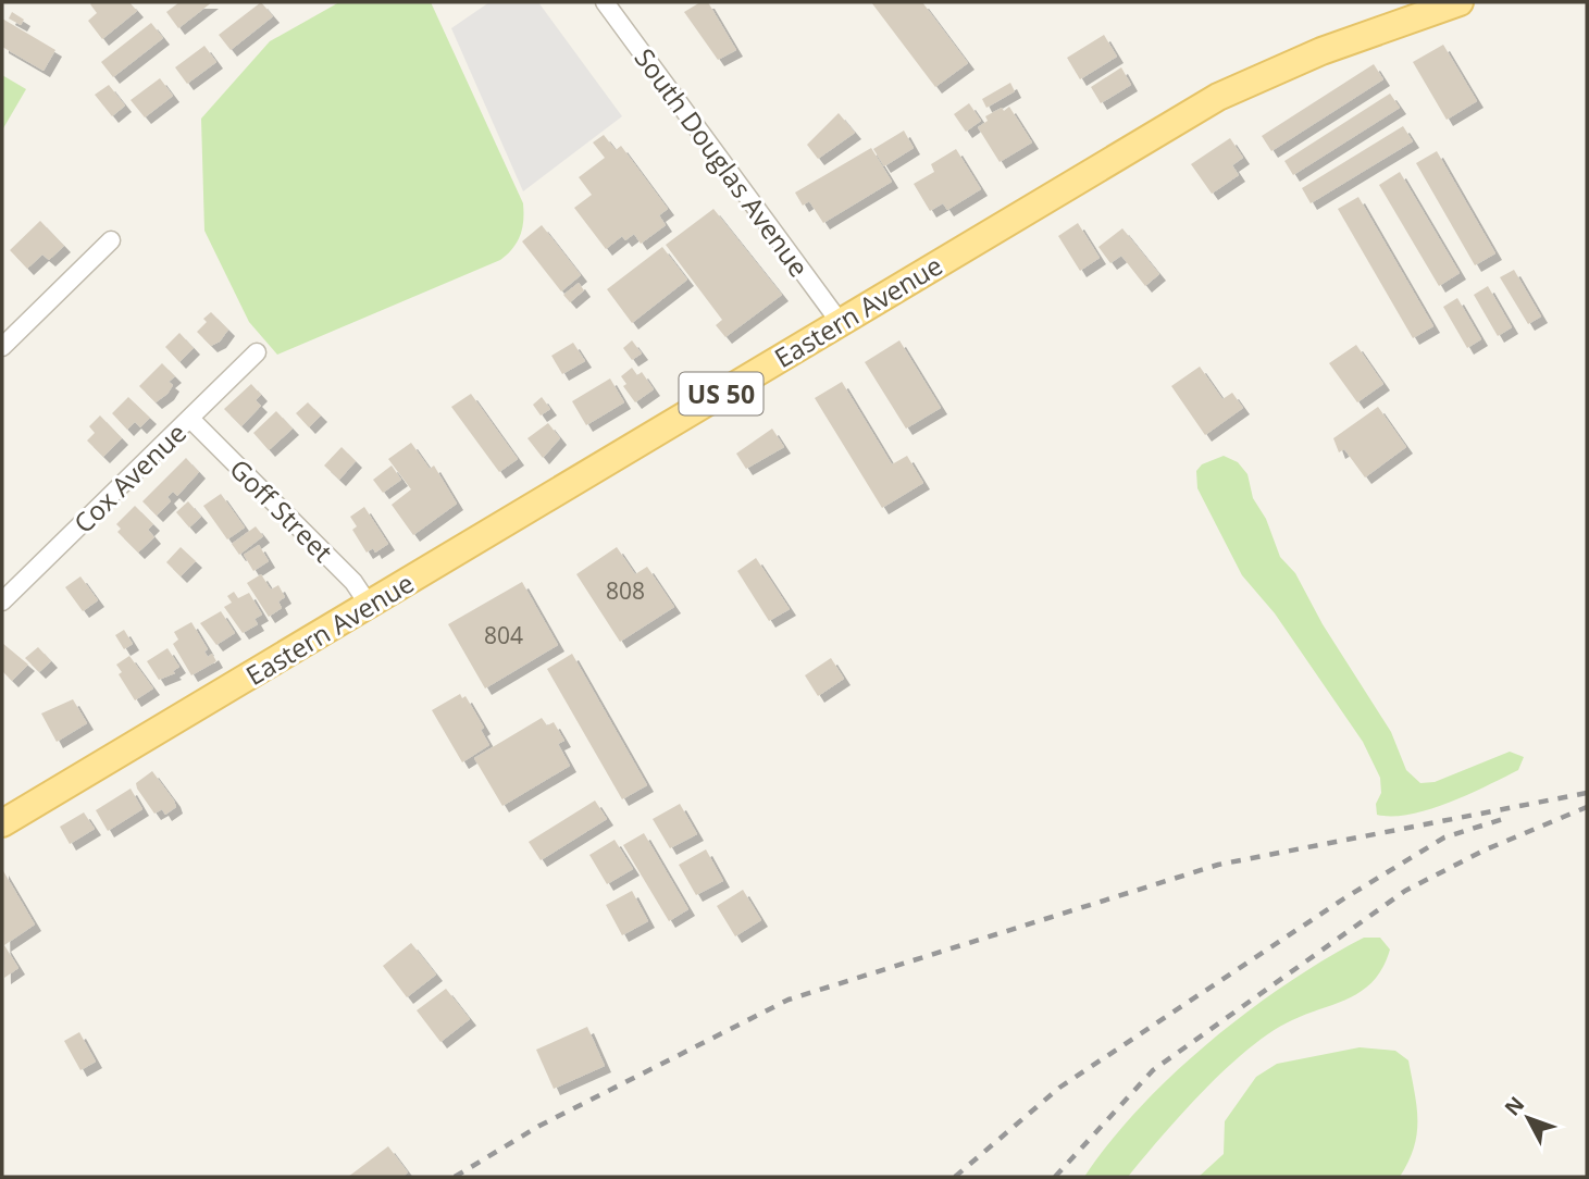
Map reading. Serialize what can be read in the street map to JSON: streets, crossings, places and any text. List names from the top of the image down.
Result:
{
  "streets": {
    "main road": ["Eastern Avenue", "US 50"],
    "street": ["South Douglas Avenue", "Cox Avenue", "Goff Street"]
  },
  "crossings": [
    ["South Douglas Avenue", "Eastern Avenue"],
    ["Eastern Avenue", "Goff Street"],
    ["Cox Avenue", "Goff Street"]
  ],
  "house_numbers": ["808", "804"],
  "north": "top left"
}
